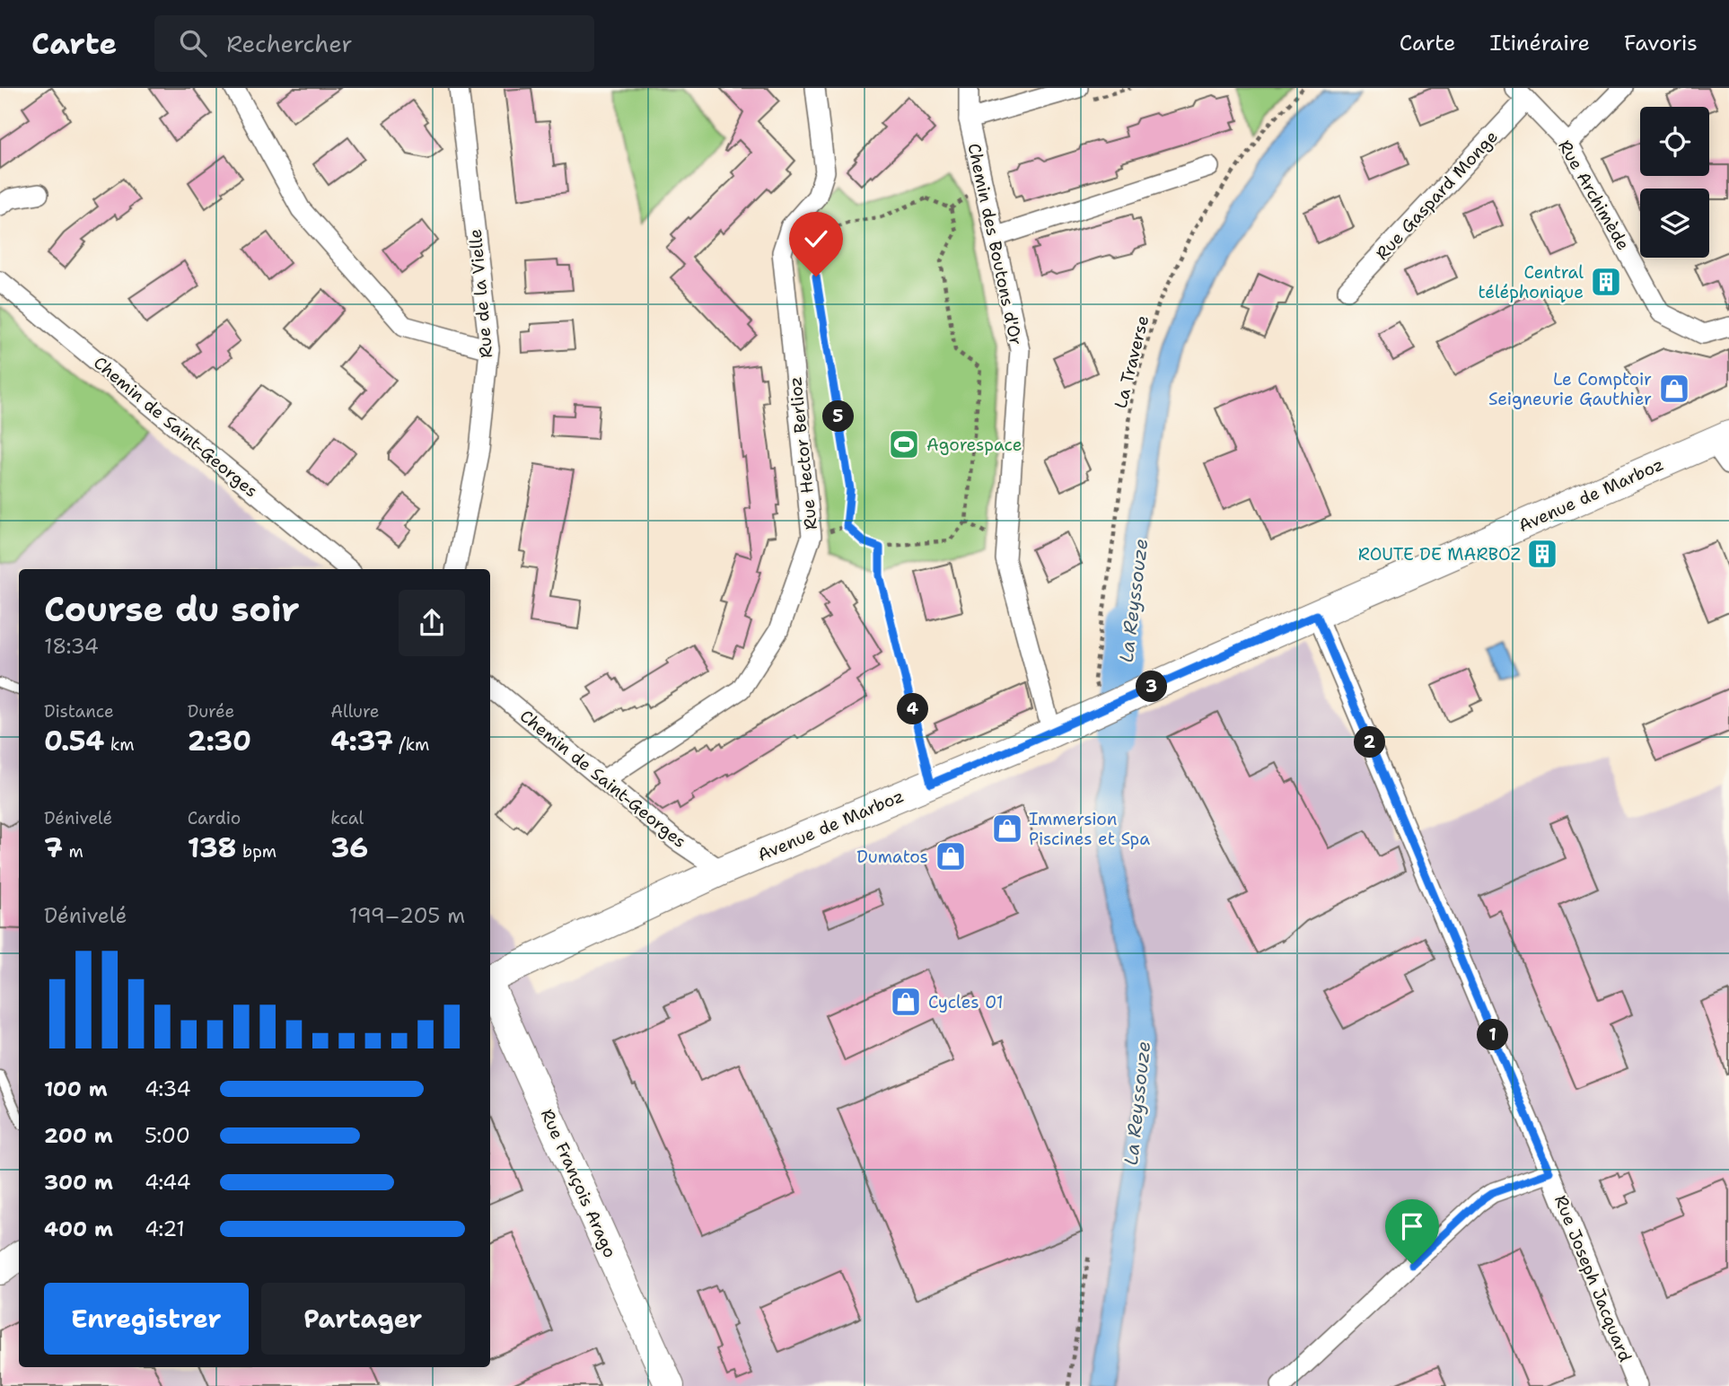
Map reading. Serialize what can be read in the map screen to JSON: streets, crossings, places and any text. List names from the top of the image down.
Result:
{
  "streets": {
    "main road": ["Avenue de Marboz", "Rue François Arago"],
    "street": [
      "Rue Gaspard Monge",
      "Rue Archimède",
      "Chemin des Boutons d'Or",
      "Rue de la Vielle",
      "Chemin de Saint-Georges",
      "Rue Hector Berlioz",
      "Rue Joseph Jacquard"
    ],
    "path": ["La Traverse"]
  },
  "crossings": [
    ["Rue Gaspard Monge", "Rue Archimède"],
    ["Chemin des Boutons d'Or", "Avenue de Marboz"],
    ["Chemin de Saint-Georges", "Rue Hector Berlioz"],
    ["Chemin de Saint-Georges", "Avenue de Marboz"],
    ["Avenue de Marboz", "Rue Joseph Jacquard"]
  ],
  "water": ["La Reyssouze"],
  "places": {
    "building": ["Central téléphonique", "ROUTE DE MARBOZ"],
    "shop": [
      "Le Comptoir Seigneurie Gauthier",
      "Immersion Piscines et Spa",
      "Dumatos",
      "Cycles 01"
    ],
    "sports": ["Agorespace"]
  },
  "page": {
    "header": "Carte",
    "search": "Rechercher",
    "nav": ["Carte", "Itinéraire", "Favoris"],
    "pins": [
      "5",
      "3",
      "4",
      "2",
      "1"
    ],
    "heading": ["Course du soir", "18:34"],
    "stats": [
      ["Distance", "0.54 km"],
      ["Durée", "2:30"],
      ["Allure", "4:37 /km"],
      ["Dénivelé", "7 m"],
      ["Cardio", "138 bpm"],
      ["kcal", "36"]
    ],
    "chart": ["Dénivelé", "199–205 m"],
    "list": [
      {
        "name": "100 m",
        "note": "4:34"
      },
      {
        "name": "200 m",
        "note": "5:00"
      },
      {
        "name": "300 m",
        "note": "4:44"
      },
      {
        "name": "400 m",
        "note": "4:21"
      }
    ],
    "buttons": ["Enregistrer", "Partager"]
  }
}
